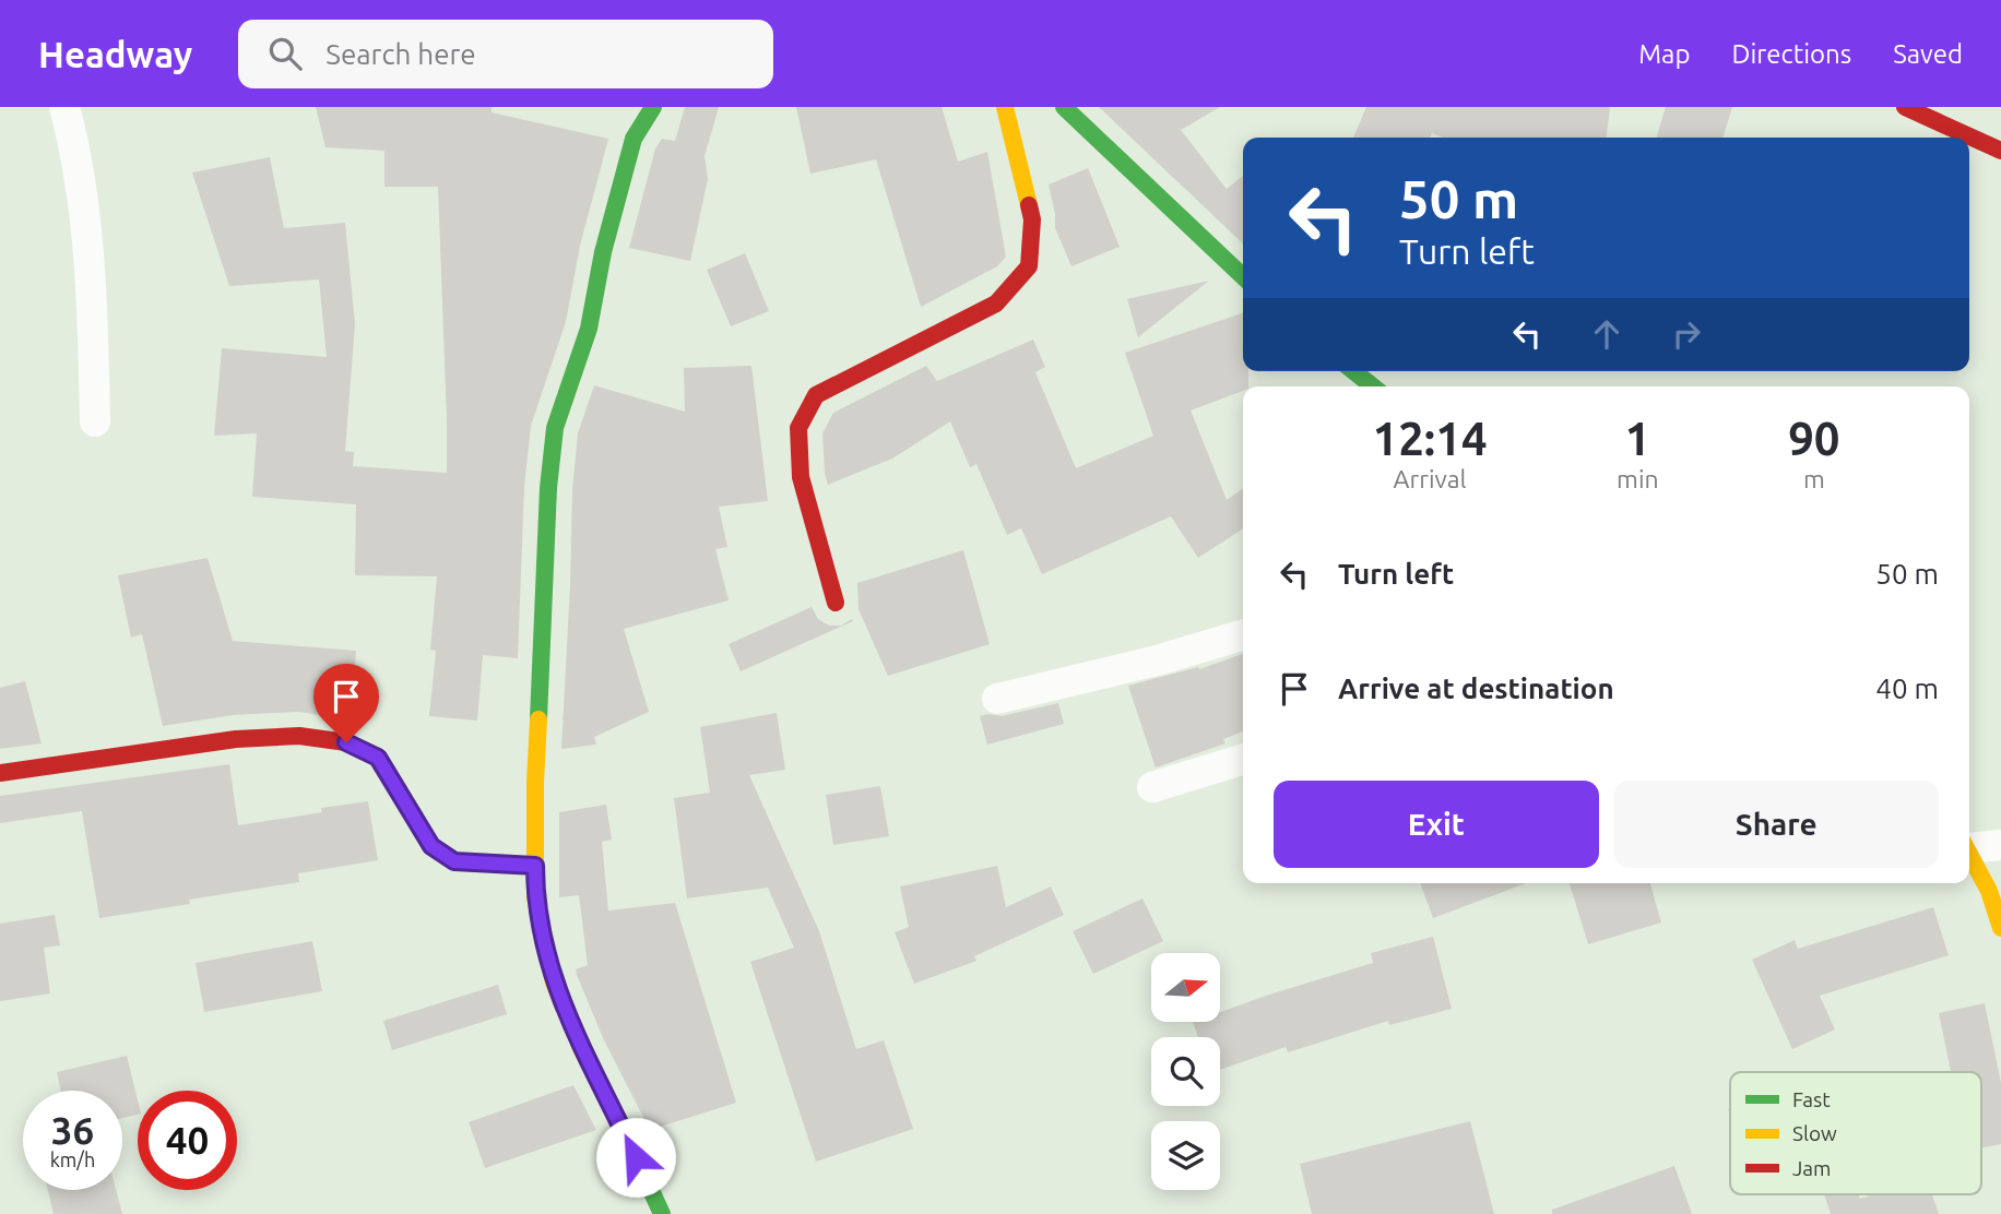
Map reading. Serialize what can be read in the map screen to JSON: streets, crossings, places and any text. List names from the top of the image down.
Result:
{
  "legend": ["Fast", "Slow", "Jam"],
  "north": "right",
  "page": {
    "header": "Headway",
    "search": "Search here",
    "nav": ["Map", "Directions", "Saved"],
    "turn": ["50 m", "Turn left"],
    "eta": [
      "12:14",
      "Arrival",
      "1",
      "min",
      "90",
      "m"
    ],
    "list": [
      {
        "name": "Turn left",
        "value": "50 m"
      },
      {
        "name": "Arrive at destination",
        "value": "40 m"
      }
    ],
    "buttons": ["Exit", "Share"],
    "speed": "36 km/h",
    "limit": "40"
  }
}
